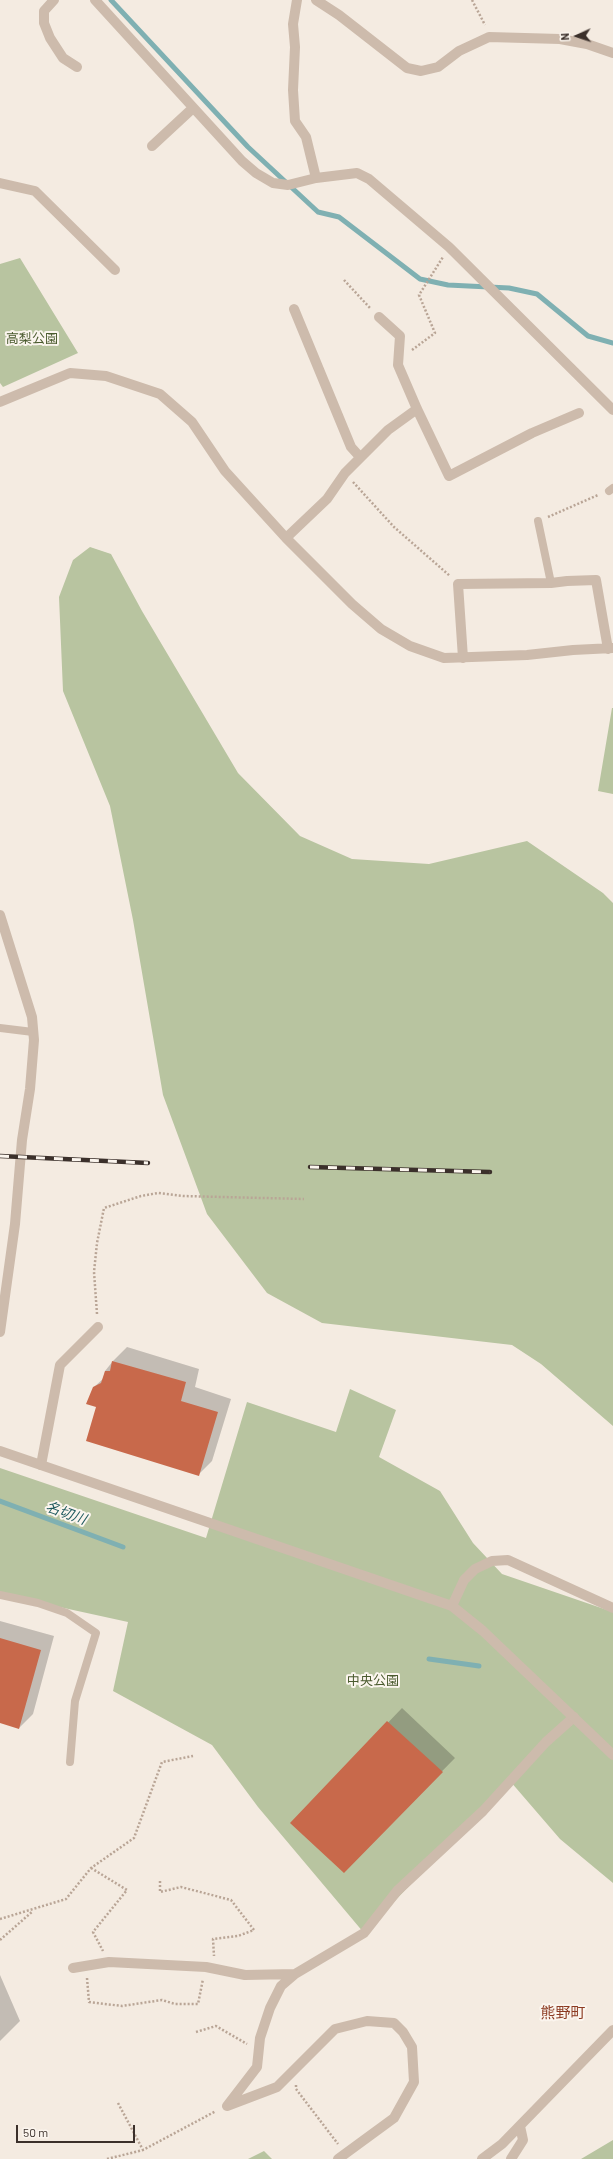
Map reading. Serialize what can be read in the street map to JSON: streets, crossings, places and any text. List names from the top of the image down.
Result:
{
  "districts": ["熊野町"],
  "water": ["名切川"],
  "parks": ["高梨公園", "中央公園"],
  "scale_bar": "50 m",
  "north": "left"
}
